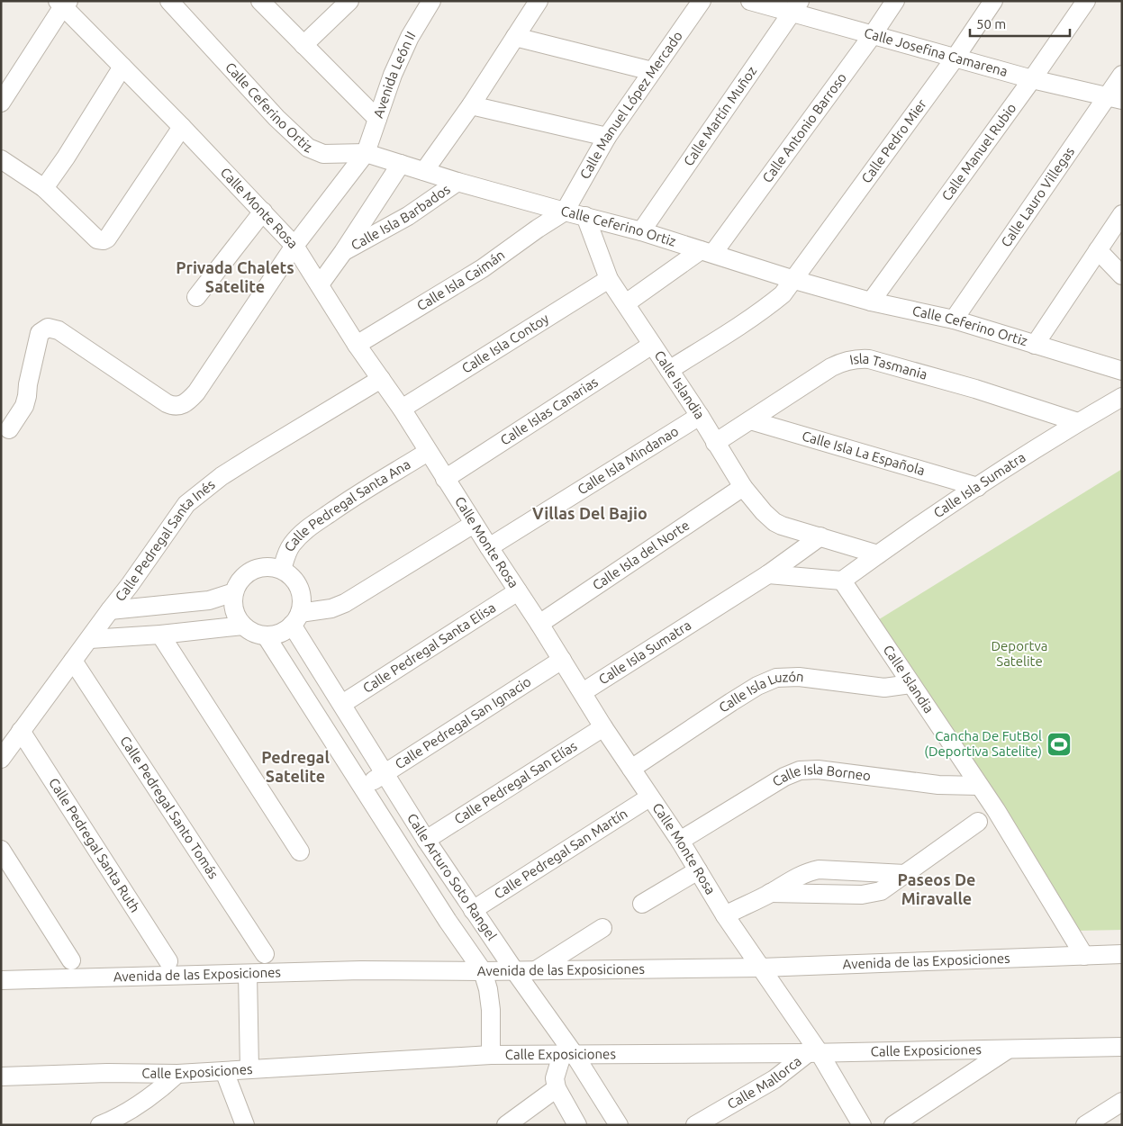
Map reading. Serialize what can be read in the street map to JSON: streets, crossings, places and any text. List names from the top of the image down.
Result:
{
  "streets": {
    "street": [
      "Calle Josefina Camarena",
      "Avenida León II",
      "Calle Ceferino Ortiz",
      "Calle Manuel López Mercado",
      "Calle Martín Muñoz",
      "Calle Antonio Barroso",
      "Calle Pedro Mier",
      "Calle Manuel Rubio",
      "Calle Lauro Villegas",
      "Calle Monte Rosa",
      "Calle Isla Barbados",
      "Calle Isla Caimán",
      "Calle Isla Contoy",
      "Isla Tasmania",
      "Calle Islandia",
      "Calle Islas Canarias",
      "Calle Isla La Española",
      "Calle Isla Mindanao",
      "Calle Isla Sumatra",
      "Calle Pedregal Santa Ana",
      "Calle Pedregal Santa Inés",
      "Calle Isla del Norte",
      "Calle Pedregal Santa Elisa",
      "Calle Isla Luzón",
      "Calle Pedregal San Ignacio",
      "Calle Isla Borneo",
      "Calle Pedregal San Elías",
      "Calle Pedregal Santo Tomás",
      "Calle Pedregal Santa Ruth",
      "Calle Pedregal San Martín",
      "Calle Arturo Soto Rangel",
      "Avenida de las Exposiciones",
      "Calle Exposiciones",
      "Calle Mallorca"
    ]
  },
  "crossings": [
    ["Calle Josefina Camarena", "Calle Martín Muñoz"],
    ["Calle Josefina Camarena", "Calle Antonio Barroso"],
    ["Calle Josefina Camarena", "Calle Pedro Mier"],
    ["Calle Josefina Camarena", "Calle Manuel Rubio"],
    ["Calle Josefina Camarena", "Calle Lauro Villegas"],
    ["Avenida León II", "Calle Ceferino Ortiz"],
    ["Avenida León II", "Calle Monte Rosa"],
    ["Calle Ceferino Ortiz", "Calle Manuel López Mercado"],
    ["Calle Ceferino Ortiz", "Calle Martín Muñoz"],
    ["Calle Ceferino Ortiz", "Calle Antonio Barroso"],
    ["Calle Ceferino Ortiz", "Calle Pedro Mier"],
    ["Calle Ceferino Ortiz", "Calle Manuel Rubio"],
    ["Calle Ceferino Ortiz", "Calle Lauro Villegas"],
    ["Calle Ceferino Ortiz", "Calle Isla Barbados"],
    ["Calle Ceferino Ortiz", "Calle Isla Caimán"],
    ["Calle Ceferino Ortiz", "Calle Islandia"],
    ["Calle Manuel López Mercado", "Calle Isla Caimán"],
    ["Calle Monte Rosa", "Calle Isla Caimán"],
    ["Calle Monte Rosa", "Calle Isla Contoy"],
    ["Calle Monte Rosa", "Calle Islas Canarias"],
    ["Calle Monte Rosa", "Calle Isla Mindanao"],
    ["Calle Monte Rosa", "Calle Isla Sumatra"],
    ["Calle Monte Rosa", "Calle Pedregal Santa Ana"],
    ["Calle Monte Rosa", "Calle Pedregal Santa Inés"],
    ["Calle Monte Rosa", "Calle Isla del Norte"],
    ["Calle Monte Rosa", "Calle Pedregal Santa Elisa"],
    ["Calle Monte Rosa", "Calle Isla Luzón"],
    ["Calle Monte Rosa", "Calle Pedregal San Ignacio"],
    ["Calle Monte Rosa", "Calle Isla Borneo"],
    ["Calle Monte Rosa", "Calle Pedregal San Elías"],
    ["Calle Monte Rosa", "Calle Pedregal San Martín"],
    ["Calle Monte Rosa", "Avenida de las Exposiciones"],
    ["Calle Monte Rosa", "Calle Exposiciones"],
    ["Calle Monte Rosa", "Calle Mallorca"],
    ["Calle Isla Contoy", "Calle Islandia"],
    ["Isla Tasmania", "Calle Islandia"],
    ["Isla Tasmania", "Calle Isla La Española"],
    ["Isla Tasmania", "Calle Isla Sumatra"],
    ["Calle Islandia", "Calle Islas Canarias"],
    ["Calle Islandia", "Calle Isla Mindanao"],
    ["Calle Islandia", "Calle Isla Sumatra"],
    ["Calle Islandia", "Calle Isla del Norte"],
    ["Calle Islandia", "Calle Isla Luzón"],
    ["Calle Islandia", "Calle Isla Borneo"],
    ["Calle Islandia", "Avenida de las Exposiciones"],
    ["Calle Isla La Española", "Calle Isla Sumatra"],
    ["Calle Pedregal Santa Ana", "Calle Arturo Soto Rangel"],
    ["Calle Pedregal Santa Inés", "Calle Pedregal Santo Tomás"],
    ["Calle Pedregal Santa Inés", "Calle Pedregal Santa Ruth"],
    ["Calle Pedregal Santa Elisa", "Calle Arturo Soto Rangel"],
    ["Calle Pedregal San Ignacio", "Calle Arturo Soto Rangel"],
    ["Calle Pedregal San Elías", "Calle Arturo Soto Rangel"],
    ["Calle Pedregal San Martín", "Calle Arturo Soto Rangel"],
    ["Calle Arturo Soto Rangel", "Avenida de las Exposiciones"],
    ["Calle Arturo Soto Rangel", "Calle Exposiciones"],
    ["Calle Exposiciones", "Calle Mallorca"]
  ],
  "districts": [
    "Privada Chalets Satelite",
    "Villas Del Bajio",
    "Pedregal Satelite",
    "Paseos De Miravalle"
  ],
  "parks": ["Deportva Satelite"],
  "places": {
    "sports": ["Cancha De FutBol (Deportiva Satelite)"]
  },
  "scale_bar": "50 m"
}
